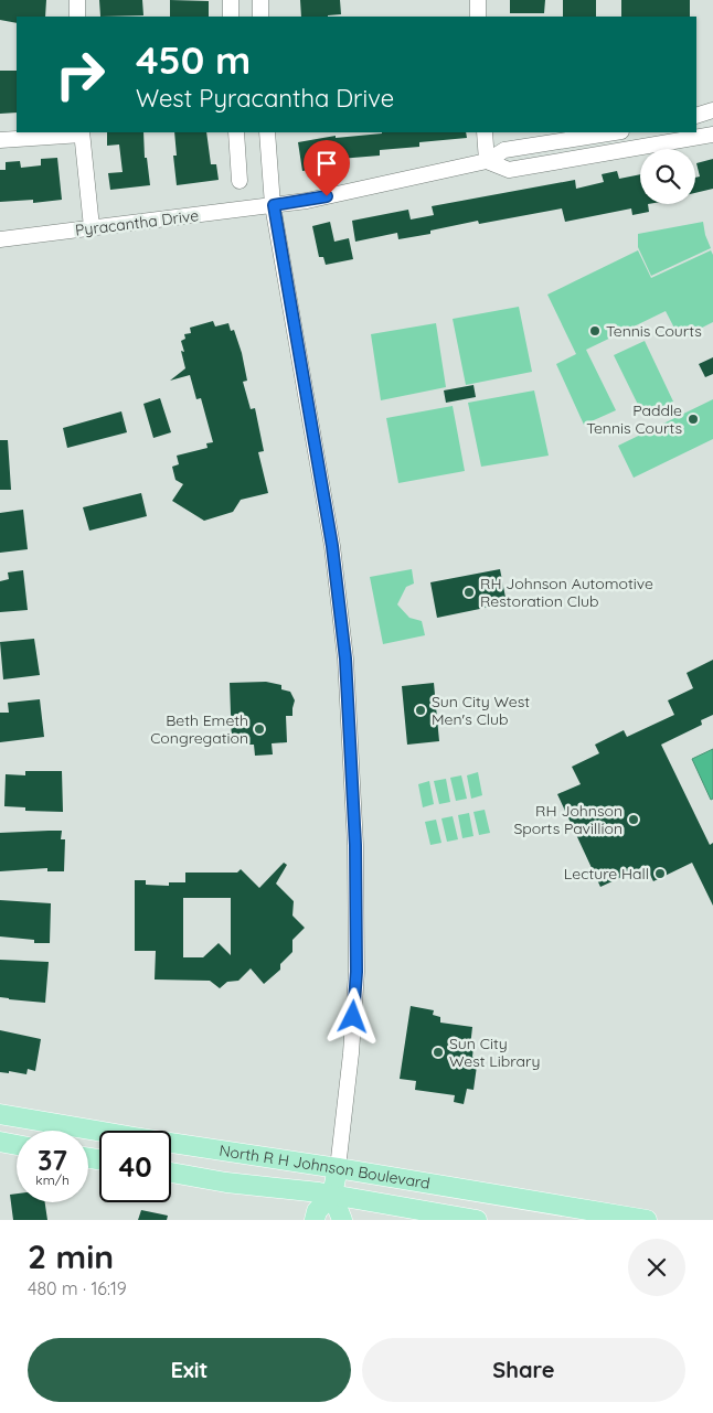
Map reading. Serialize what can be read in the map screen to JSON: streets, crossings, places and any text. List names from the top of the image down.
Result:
{
  "streets": {
    "main road": ["North R H Johnson Boulevard"],
    "street": ["Pyracantha Drive"]
  },
  "places": [
    "Tennis Courts",
    "Paddle Tennis Courts",
    "RH Johnson Automotive Restoration Club",
    "Sun City West Men's Club",
    "Beth Emeth Congregation",
    "RH Johnson Sports Pavillion",
    "Lecture Hall",
    "Sun City West Library"
  ],
  "page": {
    "turn": ["450 m", "West Pyracantha Drive"],
    "speed": "37 km/h",
    "limit": "40",
    "heading": ["2 min", "480 m · 16:19"],
    "buttons": ["Exit", "Share"]
  }
}
